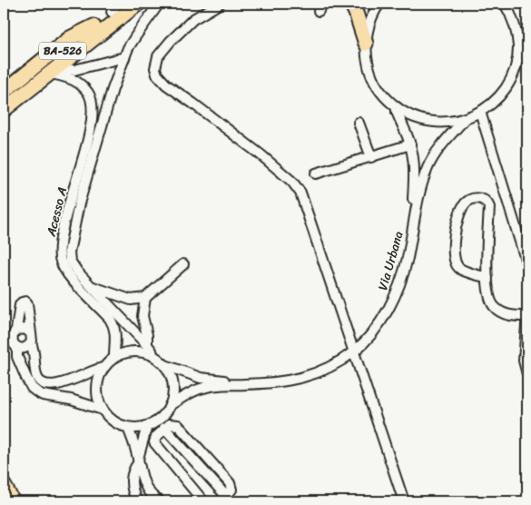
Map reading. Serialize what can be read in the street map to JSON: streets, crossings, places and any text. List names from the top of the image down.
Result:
{
  "streets": {
    "highway": ["BA-526"],
    "street": ["Acesso A", "Via Urbana"]
  },
  "crossings": [
    ["Acesso A", "Via Urbana"]
  ]
}
